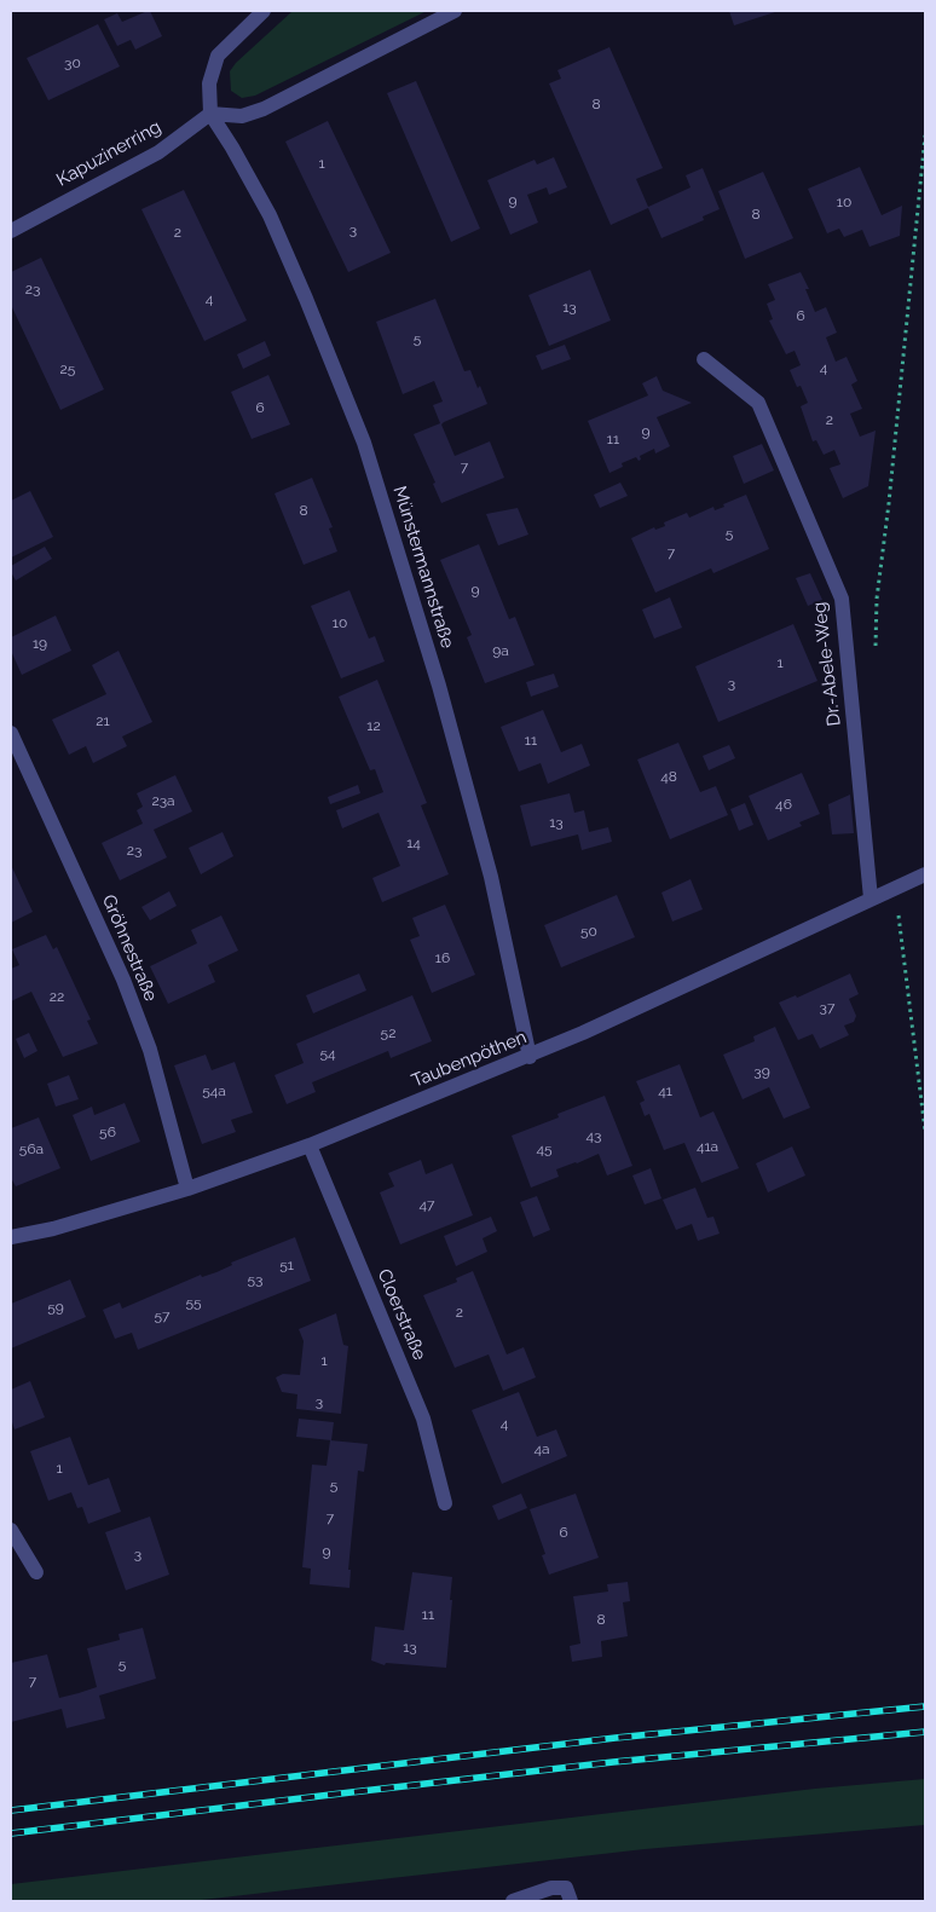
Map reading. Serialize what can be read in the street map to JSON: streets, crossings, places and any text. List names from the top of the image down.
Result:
{
  "streets": {
    "street": [
      "Kapuzinerring",
      "Münstermannstraße",
      "Dr.-Abele-Weg",
      "Gröhnestraße",
      "Taubenpöthen",
      "Cloerstraße"
    ]
  },
  "crossings": [
    ["Kapuzinerring", "Münstermannstraße"],
    ["Münstermannstraße", "Taubenpöthen"],
    ["Dr.-Abele-Weg", "Taubenpöthen"],
    ["Gröhnestraße", "Taubenpöthen"],
    ["Taubenpöthen", "Cloerstraße"]
  ],
  "house_numbers": [
    "30",
    "8",
    "1",
    "9",
    "10",
    "8",
    "3",
    "2",
    "23",
    "4",
    "13",
    "6",
    "5",
    "4",
    "25",
    "6",
    "2",
    "9",
    "11",
    "7",
    "8",
    "5",
    "7",
    "9",
    "10",
    "19",
    "9a",
    "1",
    "3",
    "21",
    "12",
    "11",
    "48",
    "23a",
    "46",
    "13",
    "14",
    "23",
    "50",
    "16",
    "22",
    "37",
    "52",
    "54",
    "39",
    "54a",
    "41",
    "56",
    "43",
    "41a",
    "56a",
    "45",
    "47",
    "51",
    "53",
    "55",
    "59",
    "2",
    "57",
    "1",
    "3",
    "4",
    "4a",
    "1",
    "5",
    "7",
    "6",
    "9",
    "3",
    "11",
    "8",
    "13",
    "5",
    "7"
  ]
}
